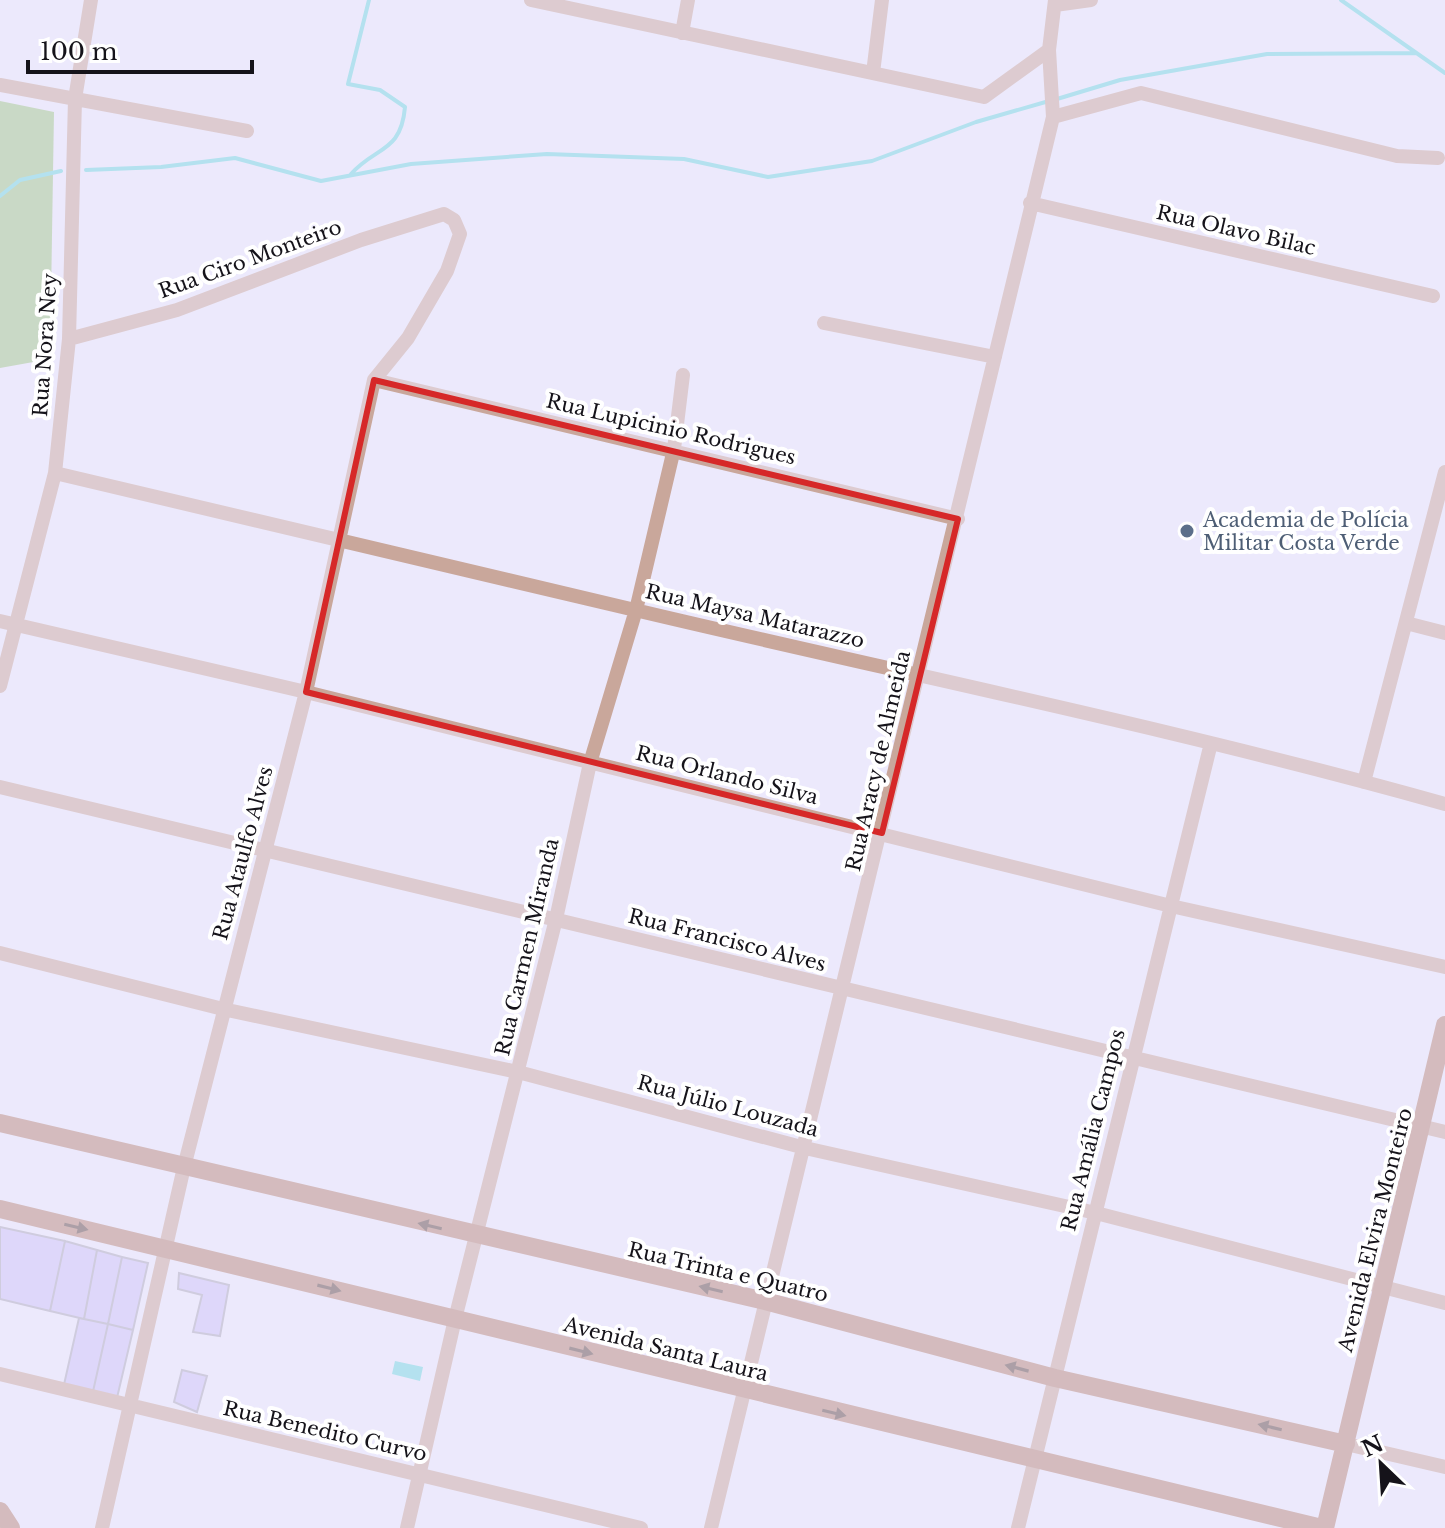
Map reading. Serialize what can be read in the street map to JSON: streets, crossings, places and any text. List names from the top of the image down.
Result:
{
  "streets": {
    "street": [
      "Rua Olavo Bilac",
      "Rua Ciro Monteiro",
      "Rua Nora Ney",
      "Rua Lupicinio Rodrigues",
      "Rua Maysa Matarazzo",
      "Rua Aracy de Almeida",
      "Rua Orlando Silva",
      "Rua Ataulfo Alves",
      "Rua Francisco Alves",
      "Rua Carmen Miranda",
      "Rua Júlio Louzada",
      "Rua Amália Campos",
      "Avenida Elvira Monteiro",
      "Rua Trinta e Quatro",
      "Avenida Santa Laura",
      "Rua Benedito Curvo"
    ]
  },
  "crossings": [
    ["Rua Olavo Bilac", "Rua Aracy de Almeida"],
    ["Rua Ciro Monteiro", "Rua Nora Ney"],
    ["Rua Ciro Monteiro", "Rua Ataulfo Alves"],
    ["Rua Nora Ney", "Rua Maysa Matarazzo"],
    ["Rua Nora Ney", "Rua Orlando Silva"],
    ["Rua Lupicinio Rodrigues", "Rua Aracy de Almeida"],
    ["Rua Lupicinio Rodrigues", "Rua Ataulfo Alves"],
    ["Rua Lupicinio Rodrigues", "Rua Carmen Miranda"],
    ["Rua Maysa Matarazzo", "Rua Aracy de Almeida"],
    ["Rua Maysa Matarazzo", "Rua Ataulfo Alves"],
    ["Rua Maysa Matarazzo", "Rua Carmen Miranda"],
    ["Rua Maysa Matarazzo", "Rua Amália Campos"],
    ["Rua Aracy de Almeida", "Rua Orlando Silva"],
    ["Rua Aracy de Almeida", "Rua Francisco Alves"],
    ["Rua Aracy de Almeida", "Rua Júlio Louzada"],
    ["Rua Aracy de Almeida", "Rua Trinta e Quatro"],
    ["Rua Aracy de Almeida", "Avenida Santa Laura"],
    ["Rua Orlando Silva", "Rua Ataulfo Alves"],
    ["Rua Orlando Silva", "Rua Carmen Miranda"],
    ["Rua Orlando Silva", "Rua Amália Campos"],
    ["Rua Ataulfo Alves", "Rua Francisco Alves"],
    ["Rua Ataulfo Alves", "Rua Júlio Louzada"],
    ["Rua Ataulfo Alves", "Rua Trinta e Quatro"],
    ["Rua Ataulfo Alves", "Avenida Santa Laura"],
    ["Rua Ataulfo Alves", "Rua Benedito Curvo"],
    ["Rua Francisco Alves", "Rua Carmen Miranda"],
    ["Rua Francisco Alves", "Rua Amália Campos"],
    ["Rua Francisco Alves", "Avenida Elvira Monteiro"],
    ["Rua Carmen Miranda", "Rua Júlio Louzada"],
    ["Rua Carmen Miranda", "Rua Trinta e Quatro"],
    ["Rua Carmen Miranda", "Avenida Santa Laura"],
    ["Rua Carmen Miranda", "Rua Benedito Curvo"],
    ["Rua Júlio Louzada", "Rua Amália Campos"],
    ["Rua Júlio Louzada", "Avenida Elvira Monteiro"],
    ["Rua Amália Campos", "Rua Trinta e Quatro"],
    ["Rua Amália Campos", "Avenida Santa Laura"],
    ["Avenida Elvira Monteiro", "Rua Trinta e Quatro"]
  ],
  "one_way": ["Rua Trinta e Quatro", "Avenida Santa Laura"],
  "places": ["Academia de Polícia Militar Costa Verde"],
  "scale_bar": "100 m",
  "north": "top left"
}
